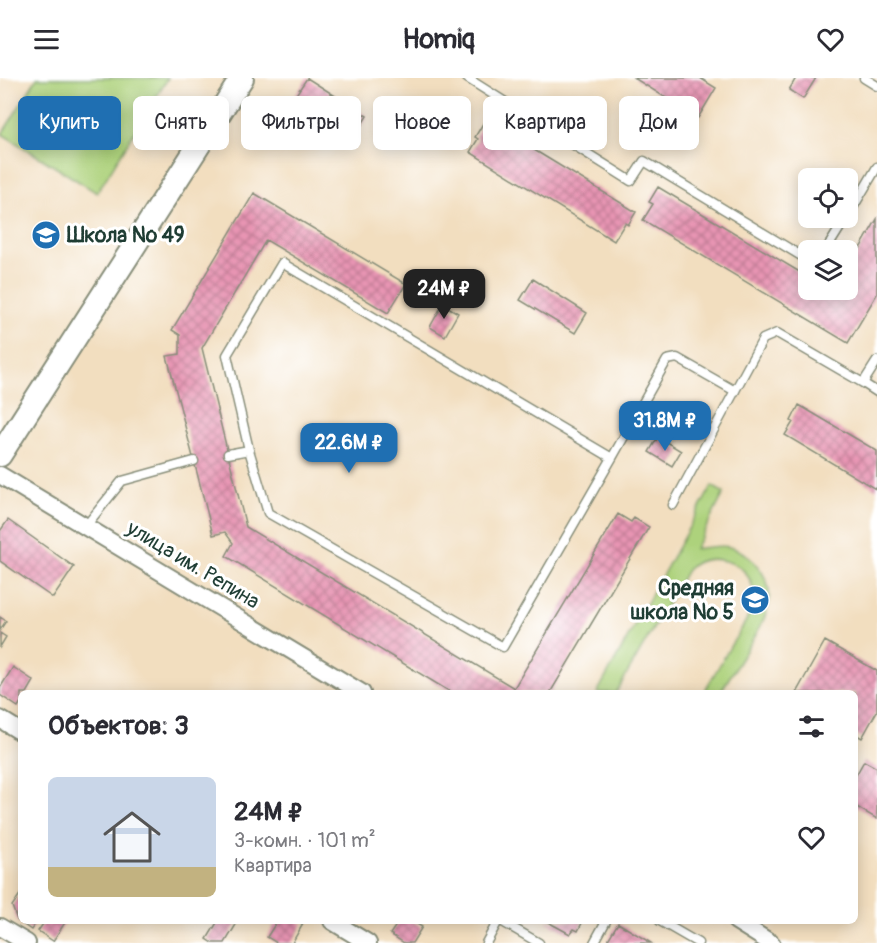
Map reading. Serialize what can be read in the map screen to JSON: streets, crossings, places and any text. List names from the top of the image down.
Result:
{
  "streets": {
    "street": ["улица им. Репина"]
  },
  "places": {
    "school or university": ["Школа № 49", "Средняя школа № 5"]
  },
  "page": {
    "header": "Homiq",
    "chip": [
      "Купить",
      "Снять",
      "Фильтры",
      "Новое",
      "Квартира",
      "Дом"
    ],
    "price": ["24M ₽", "31.8M ₽", "22.6M ₽"],
    "heading": "Объектов: 3",
    "list": [
      {
        "name": "24M ₽",
        "note": "3-комн. · 101 m² · Квартира"
      }
    ]
  }
}
